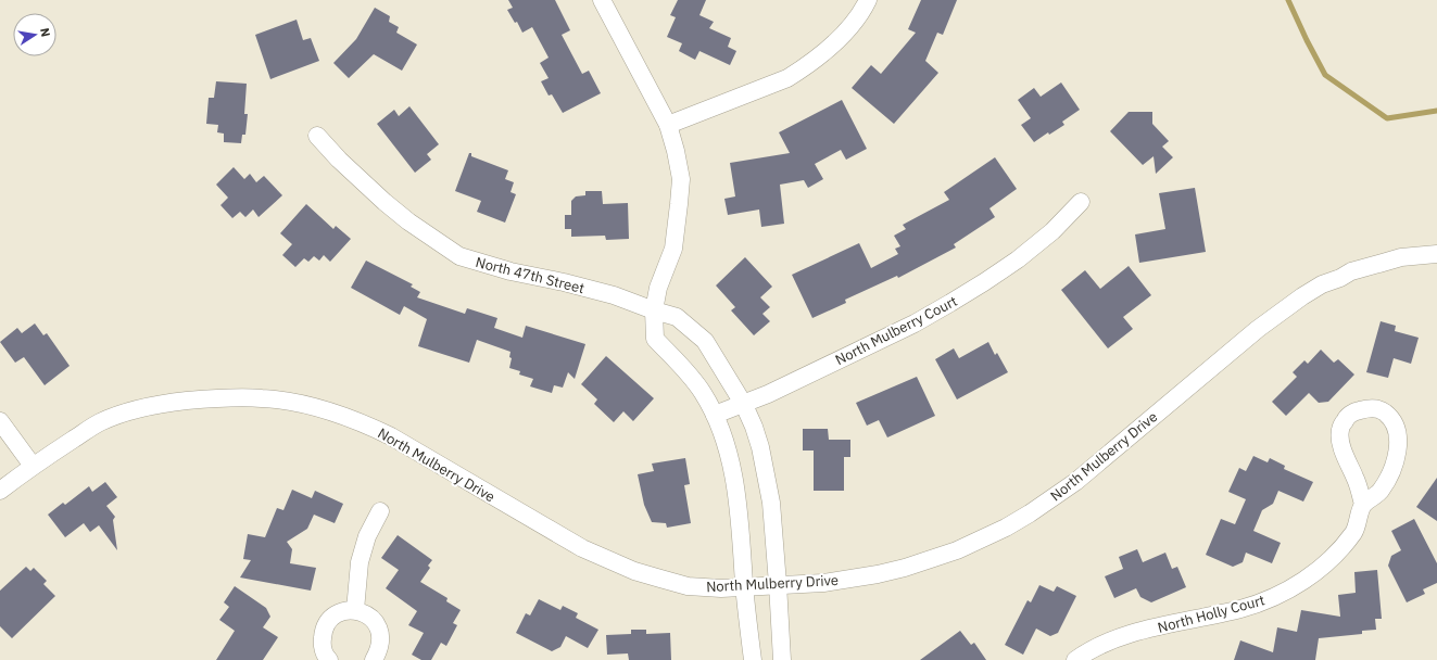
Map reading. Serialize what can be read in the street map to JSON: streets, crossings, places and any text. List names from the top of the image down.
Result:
{
  "streets": {
    "street": [
      "North 47th Street",
      "North Mulberry Court",
      "North Mulberry Drive",
      "North Holly Court"
    ]
  },
  "crossings": [
    ["North 47th Street", "North Mulberry Court"],
    ["North 47th Street", "North Mulberry Drive"]
  ],
  "north": "right"
}
